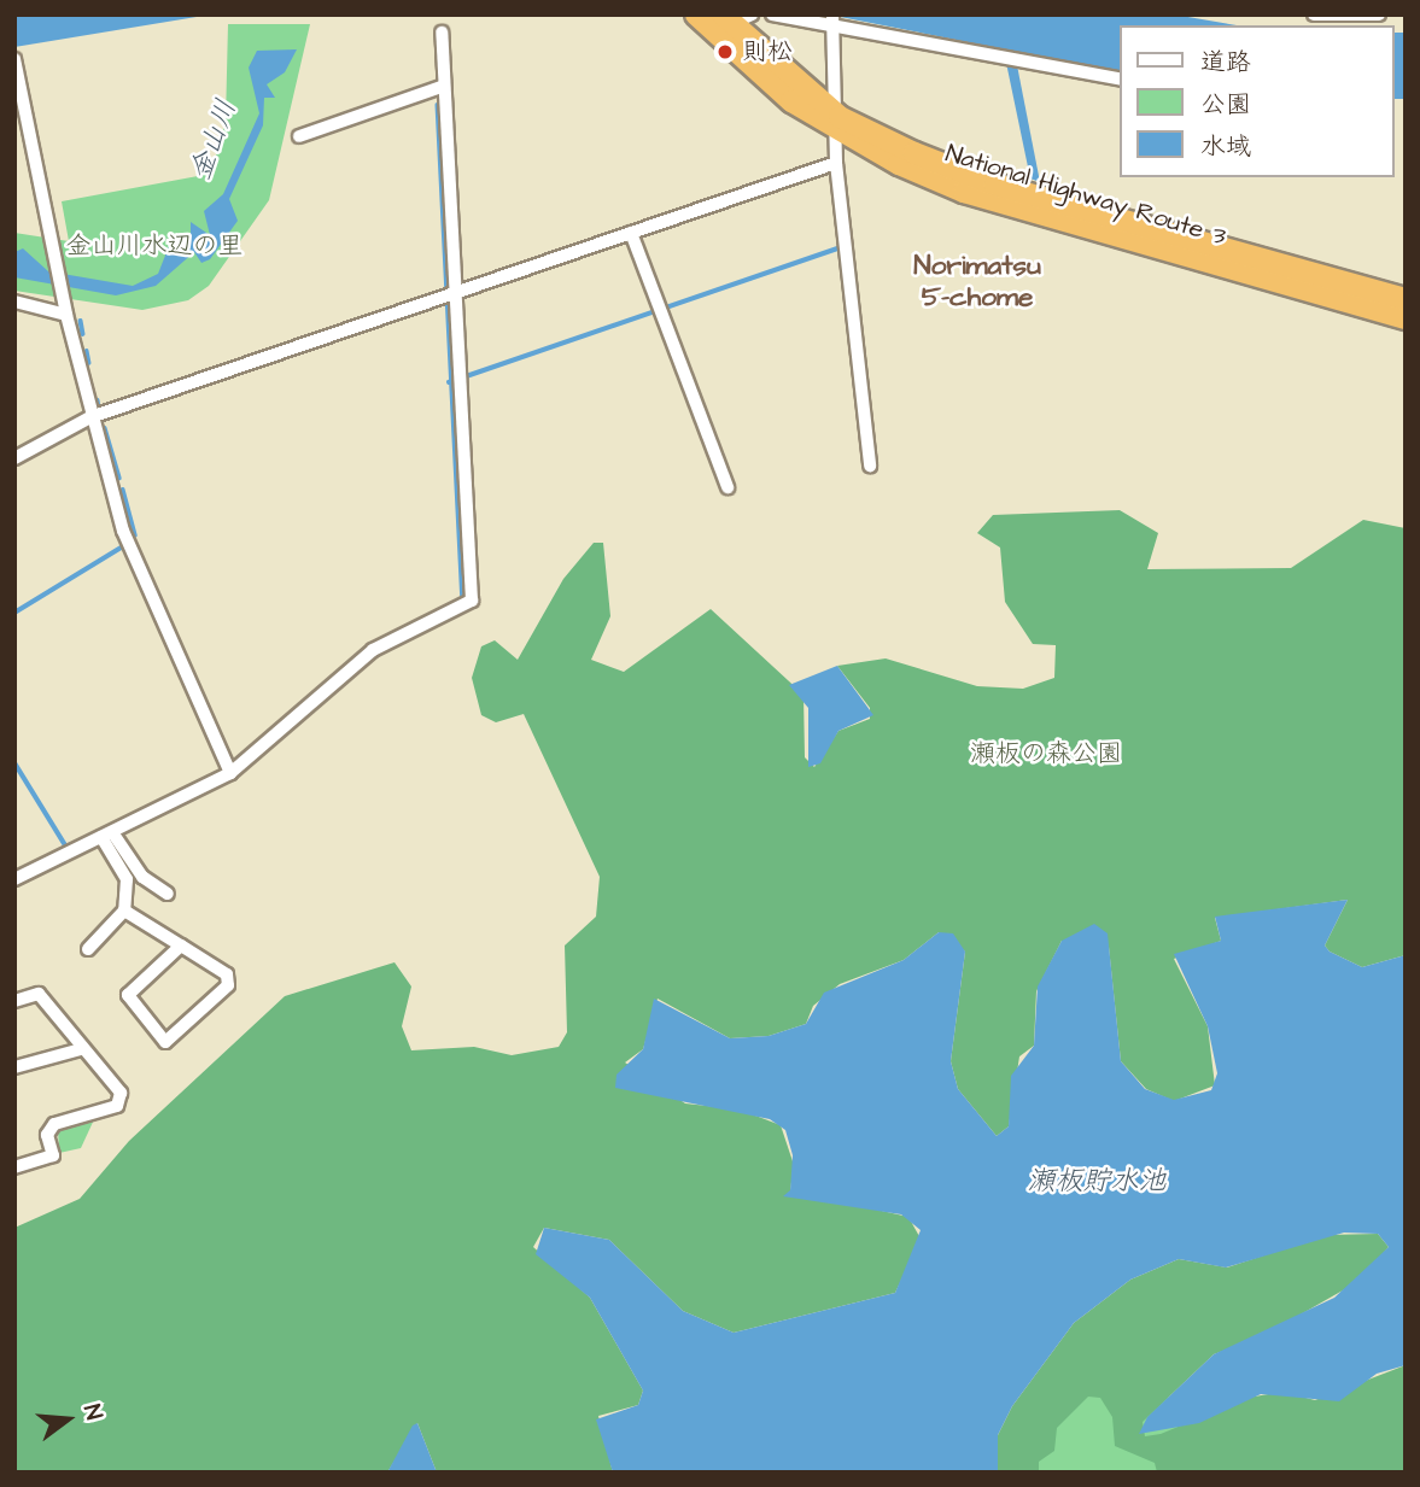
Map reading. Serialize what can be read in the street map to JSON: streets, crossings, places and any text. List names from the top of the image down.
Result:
{
  "streets": {
    "highway": ["National Highway Route 3"]
  },
  "districts": ["Norimatsu 5-chome"],
  "water": ["金山川", "瀬板貯水池"],
  "parks": ["金山川水辺の里", "瀬板の森公園"],
  "places": ["則松"],
  "legend": ["道路", "公園", "水域"],
  "north": "right"
}
